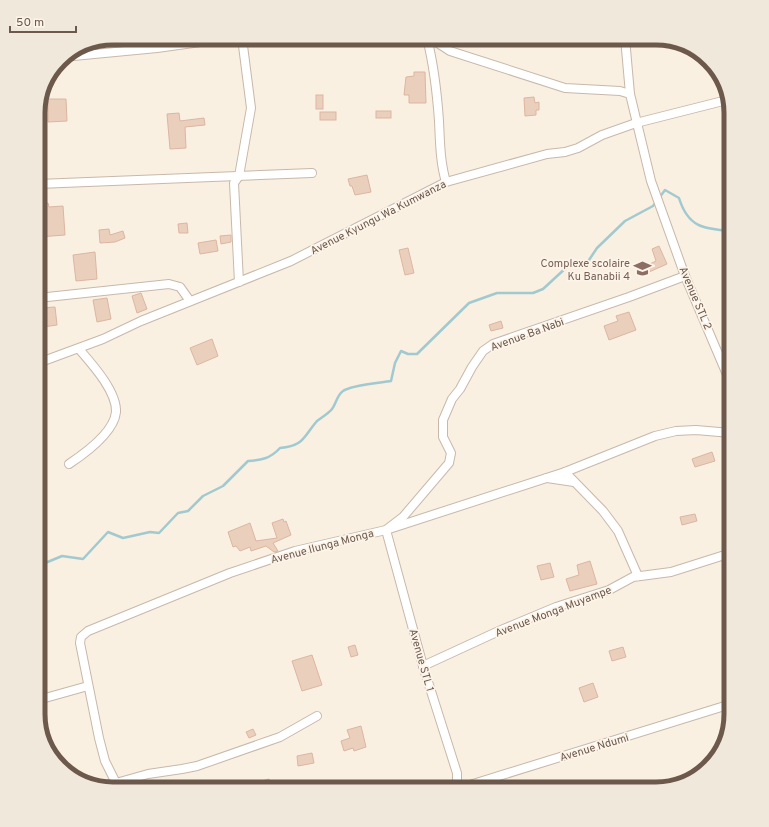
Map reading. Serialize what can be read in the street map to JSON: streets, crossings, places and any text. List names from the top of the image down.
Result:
{
  "streets": {
    "street": [
      "Avenue Kyungu Wa Kumwanza",
      "Avenue STL 2",
      "Avenue Ba Nabi",
      "Avenue Ilunga Monga",
      "Avenue Monga Muyampe",
      "Avenue STL 1",
      "Avenue Ndumi"
    ]
  },
  "crossings": [
    ["Avenue Kyungu Wa Kumwanza", "Avenue STL 2"],
    ["Avenue STL 2", "Avenue Ba Nabi"],
    ["Avenue Ba Nabi", "Avenue Ilunga Monga"],
    ["Avenue Ba Nabi", "Avenue STL 1"],
    ["Avenue Ilunga Monga", "Avenue STL 1"],
    ["Avenue Monga Muyampe", "Avenue STL 1"]
  ],
  "places": {
    "school or university": ["Complexe scolaire Ku Banabii 4"]
  },
  "scale_bar": "50 m"
}
